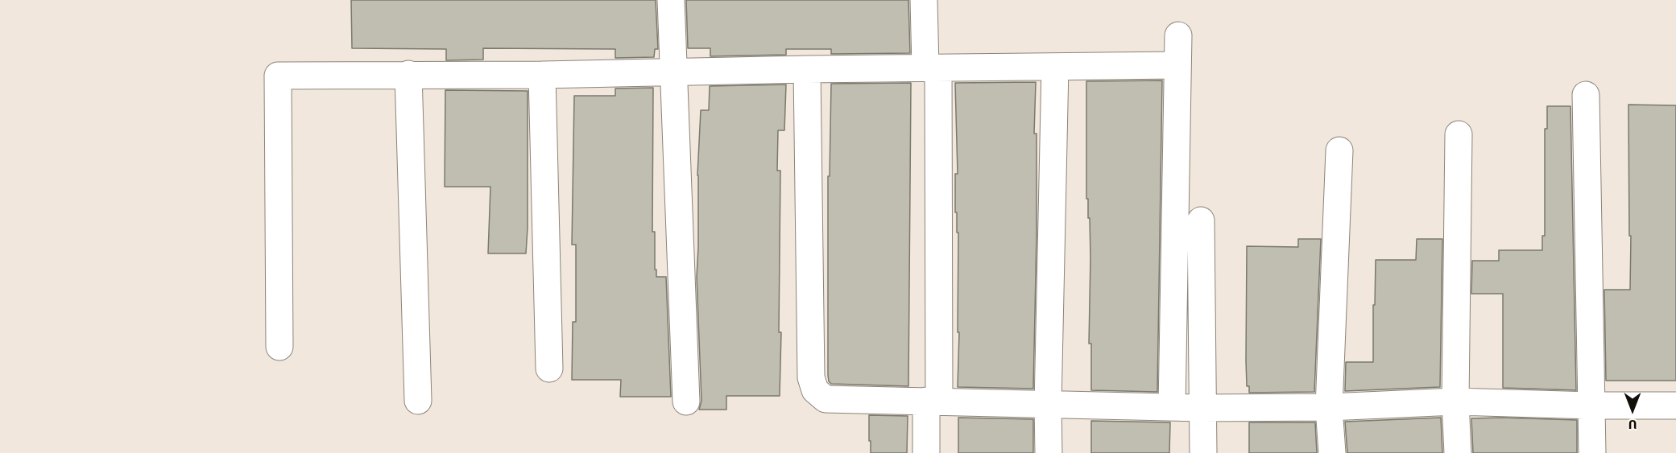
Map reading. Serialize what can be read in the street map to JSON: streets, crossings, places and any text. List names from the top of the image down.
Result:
{
  "north": "bottom"
}
